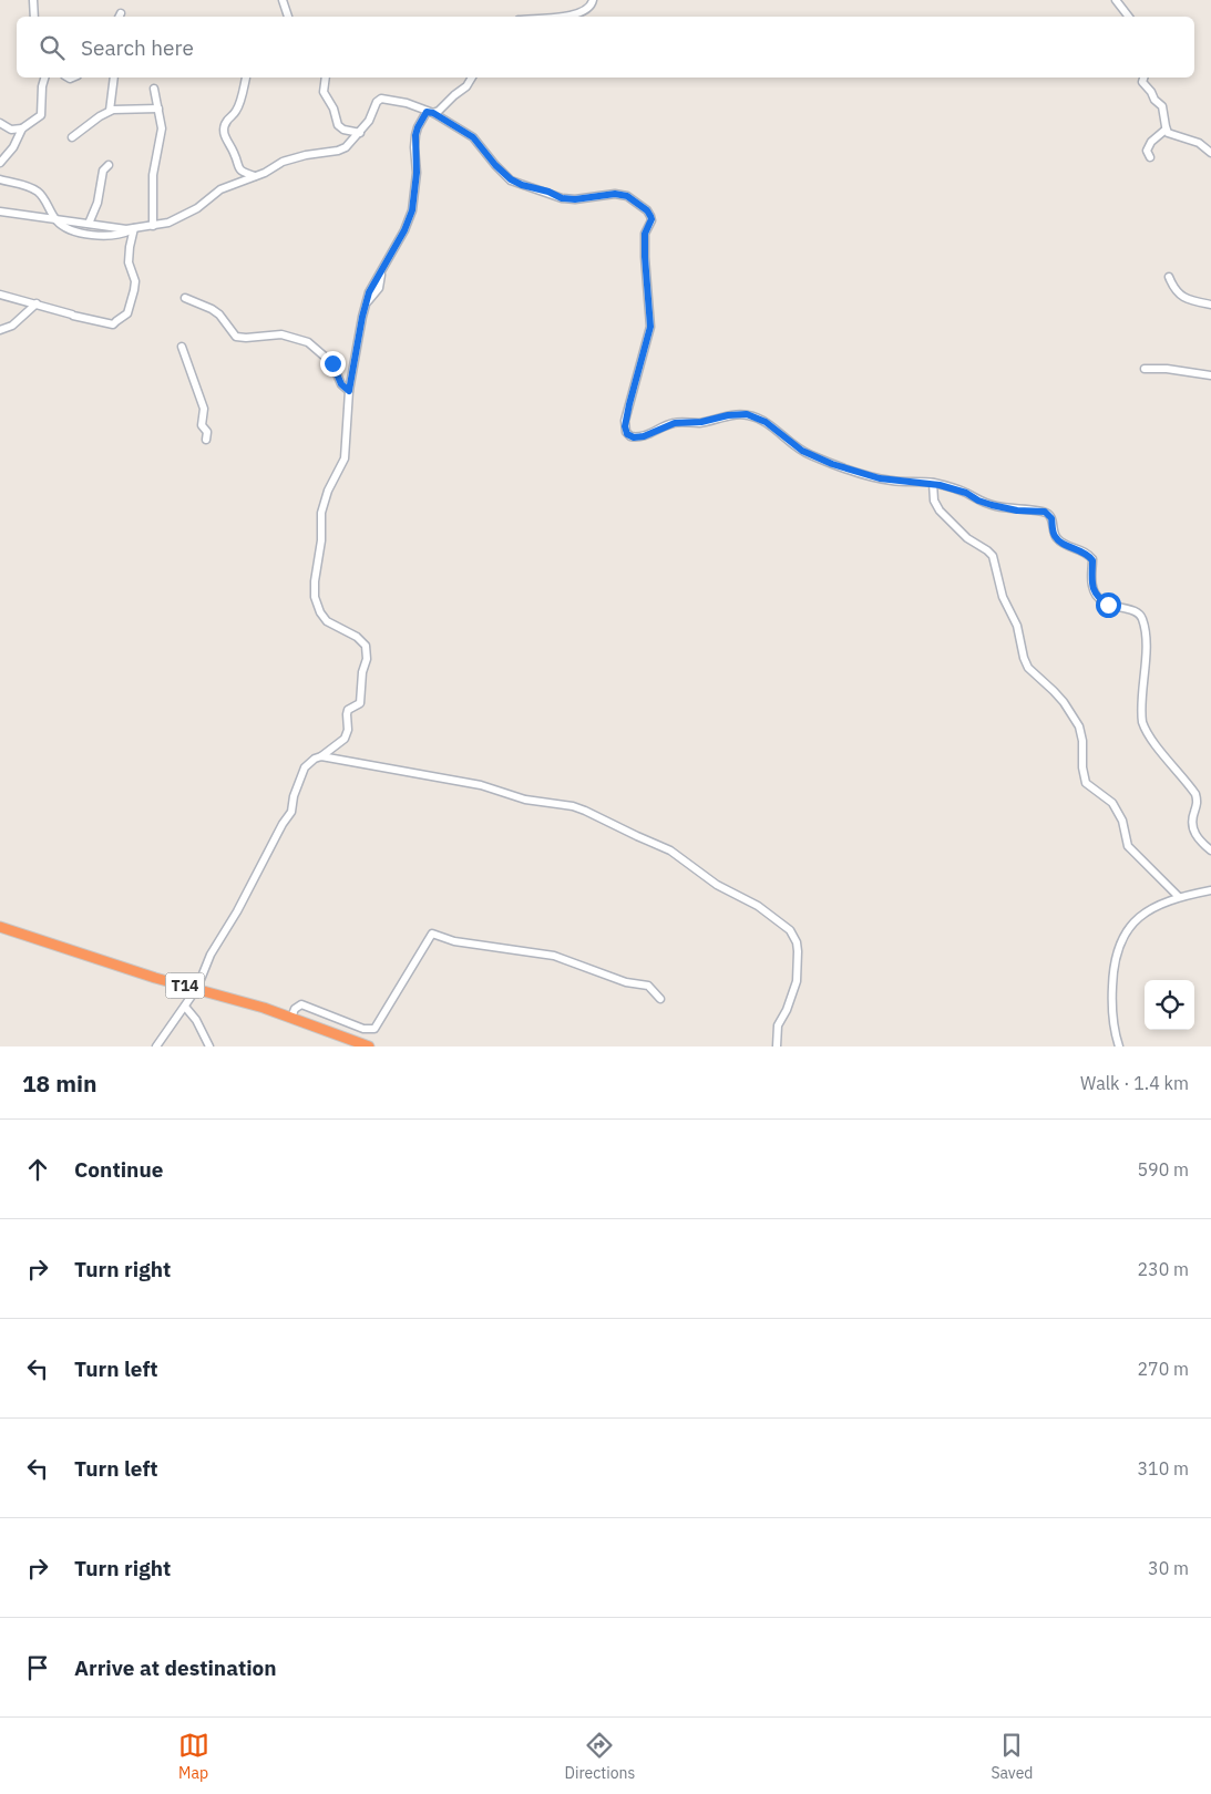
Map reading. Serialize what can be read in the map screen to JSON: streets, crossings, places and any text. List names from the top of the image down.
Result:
{
  "streets": {
    "highway": ["T14"]
  },
  "page": {
    "search": "Search here",
    "heading": ["18 min", "Walk · 1.4 km"],
    "list": [
      ["Continue", "590 m"],
      ["Turn right", "230 m"],
      ["Turn left", "270 m"],
      ["Turn left", "310 m"],
      ["Turn right", "30 m"],
      "Arrive at destination"
    ],
    "nav": ["Map", "Directions", "Saved"]
  }
}
